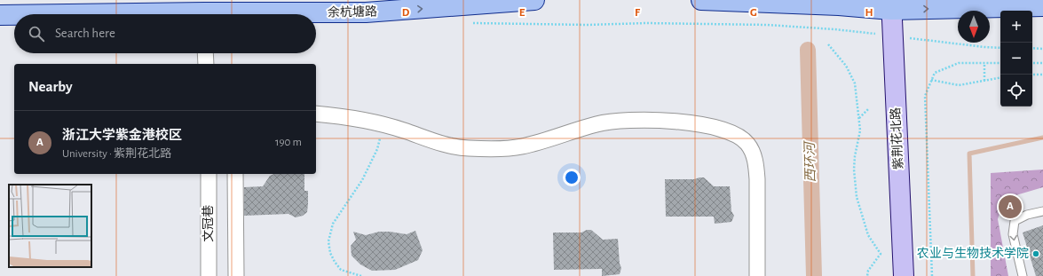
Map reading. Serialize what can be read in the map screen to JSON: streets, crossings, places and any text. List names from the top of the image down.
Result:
{
  "streets": {
    "main road": ["余杭塘路", "紫荆花北路"],
    "street": ["文冠巷"]
  },
  "one_way": ["余杭塘路"],
  "water": ["西环河"],
  "places": ["农业与生物技术学院"],
  "north": "bottom",
  "page": {
    "map_buttons": ["+", "−"],
    "search": "Search here",
    "heading": "Nearby",
    "list": [
      {
        "mark": "A",
        "name": "浙江大学紫金港校区",
        "note": "University · 紫荆花北路",
        "value": "190 m"
      }
    ],
    "pins": "A"
  },
  "grid": {
    "columns": [
      "D",
      "E",
      "F",
      "G",
      "H"
    ]
  }
}
